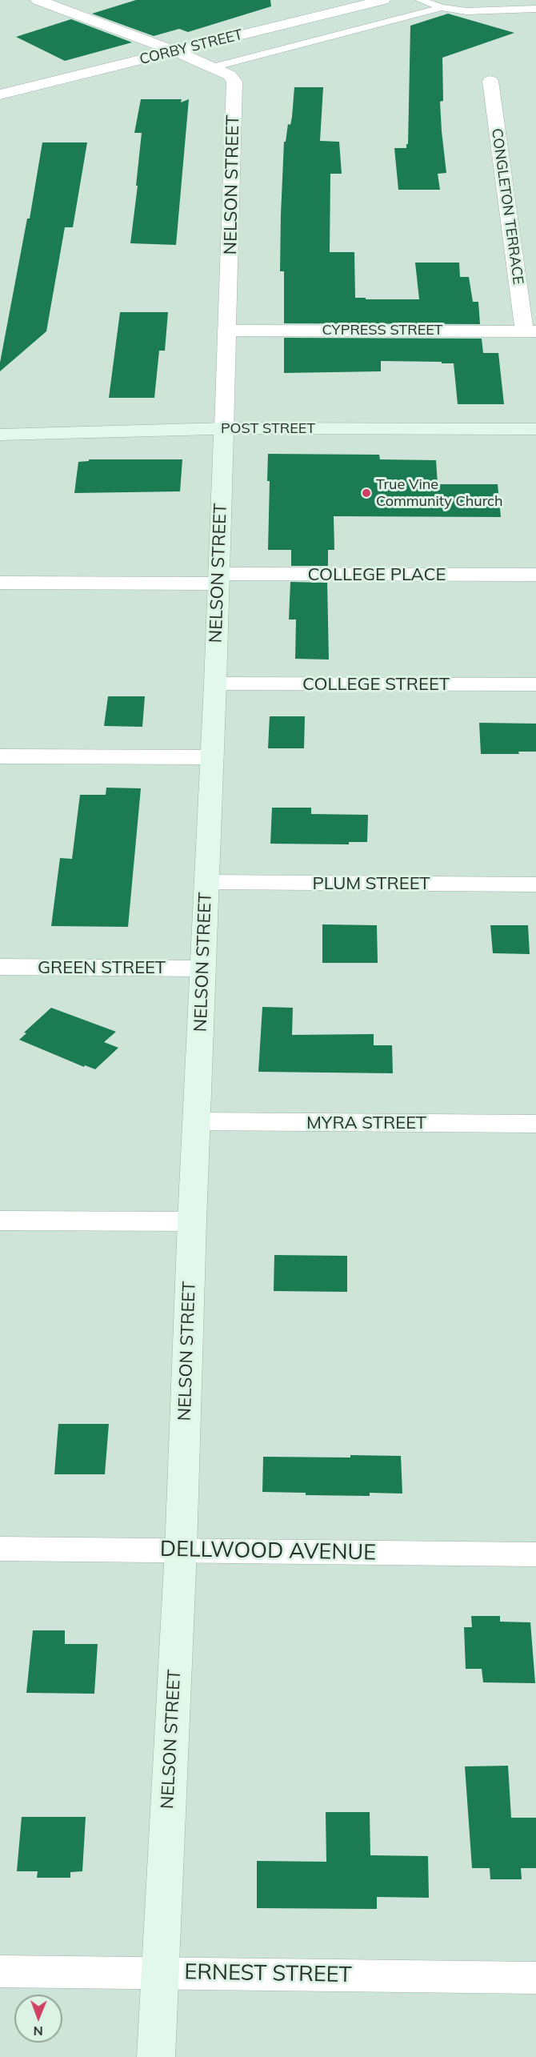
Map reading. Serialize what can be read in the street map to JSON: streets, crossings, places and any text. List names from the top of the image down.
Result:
{
  "streets": {
    "street": [
      "CORBY STREET",
      "NELSON STREET",
      "CONGLETON TERRACE",
      "CYPRESS STREET",
      "POST STREET",
      "COLLEGE PLACE",
      "COLLEGE STREET",
      "PLUM STREET",
      "GREEN STREET",
      "MYRA STREET",
      "DELLWOOD AVENUE",
      "ERNEST STREET"
    ]
  },
  "crossings": [
    ["CORBY STREET", "NELSON STREET"],
    ["NELSON STREET", "CYPRESS STREET"],
    ["NELSON STREET", "POST STREET"],
    ["NELSON STREET", "COLLEGE PLACE"],
    ["NELSON STREET", "COLLEGE STREET"],
    ["NELSON STREET", "PLUM STREET"],
    ["NELSON STREET", "GREEN STREET"],
    ["NELSON STREET", "MYRA STREET"],
    ["NELSON STREET", "DELLWOOD AVENUE"],
    ["NELSON STREET", "ERNEST STREET"],
    ["CONGLETON TERRACE", "CYPRESS STREET"]
  ],
  "places": ["True Vine Community Church"],
  "north": "bottom"
}
